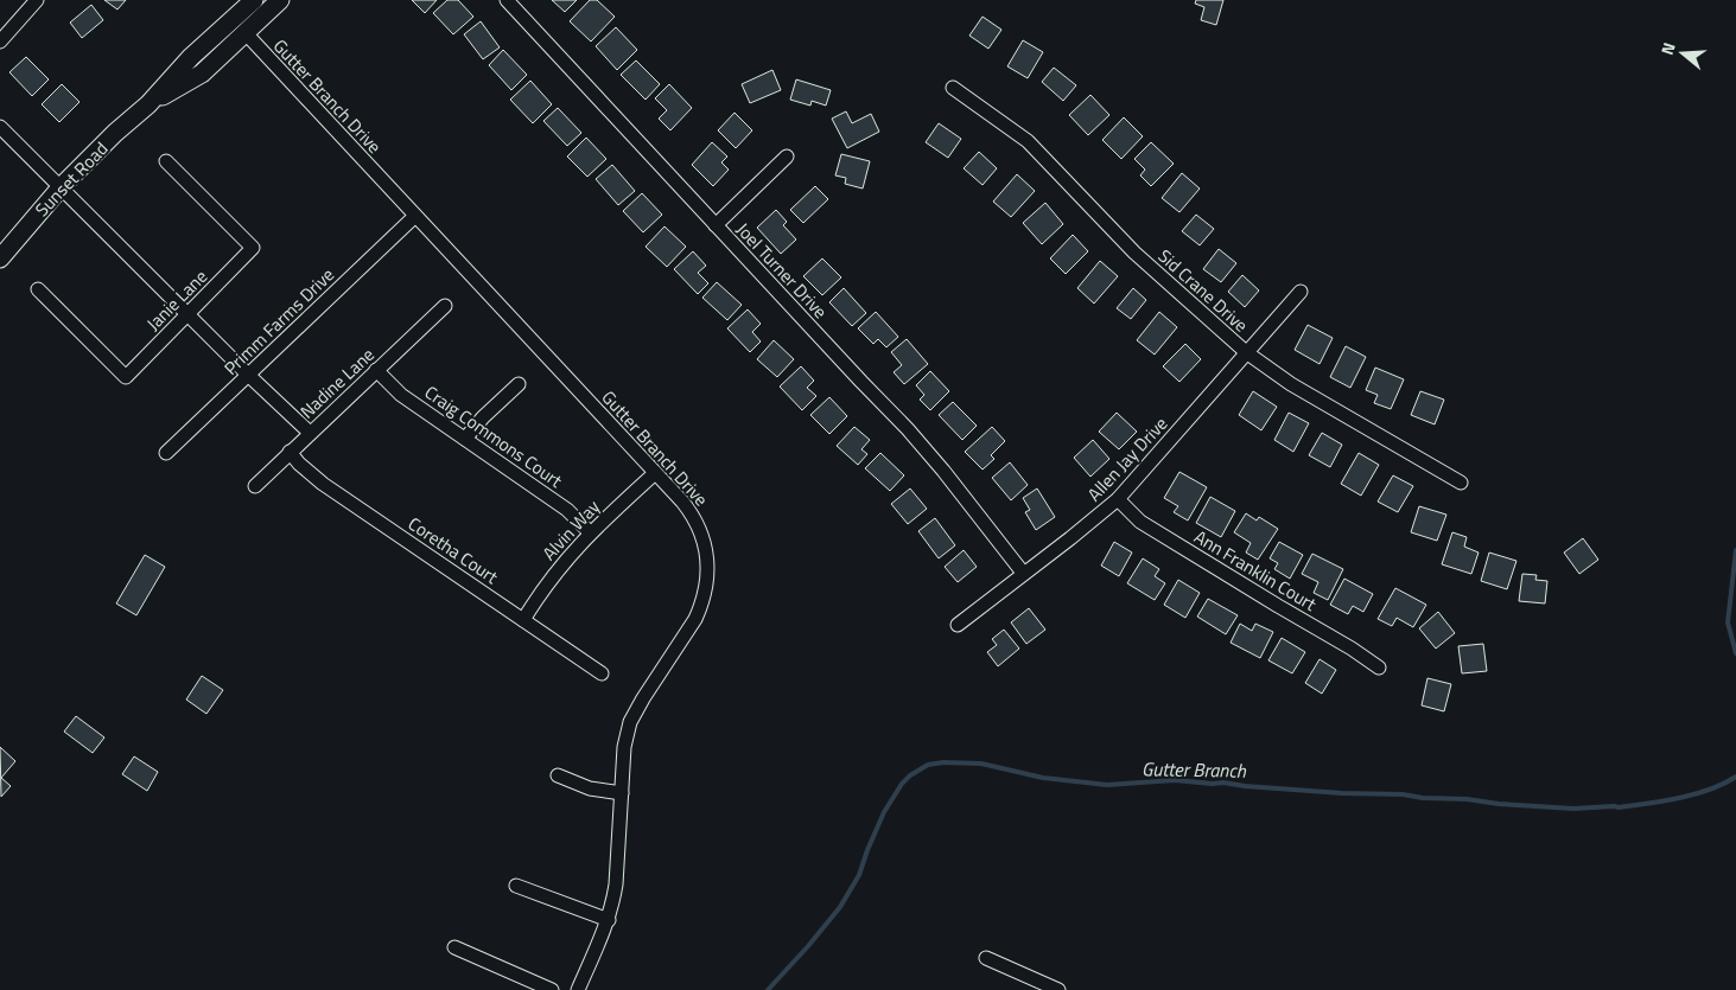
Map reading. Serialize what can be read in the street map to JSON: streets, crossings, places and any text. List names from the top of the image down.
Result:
{
  "streets": {
    "main road": ["Sunset Road"],
    "street": [
      "Gutter Branch Drive",
      "Joel Turner Drive",
      "Sid Crane Drive",
      "Janie Lane",
      "Primm Farms Drive",
      "Nadine Lane",
      "Craig Commons Court",
      "Allen Jay Drive",
      "Alvin Way",
      "Coretha Court",
      "Ann Franklin Court"
    ]
  },
  "crossings": [
    ["Gutter Branch Drive", "Sunset Road"],
    ["Gutter Branch Drive", "Primm Farms Drive"],
    ["Gutter Branch Drive", "Alvin Way"],
    ["Joel Turner Drive", "Allen Jay Drive"],
    ["Sid Crane Drive", "Allen Jay Drive"],
    ["Nadine Lane", "Craig Commons Court"],
    ["Nadine Lane", "Coretha Court"],
    ["Craig Commons Court", "Alvin Way"],
    ["Allen Jay Drive", "Ann Franklin Court"],
    ["Alvin Way", "Coretha Court"]
  ],
  "water": ["Gutter Branch"],
  "north": "left"
}
